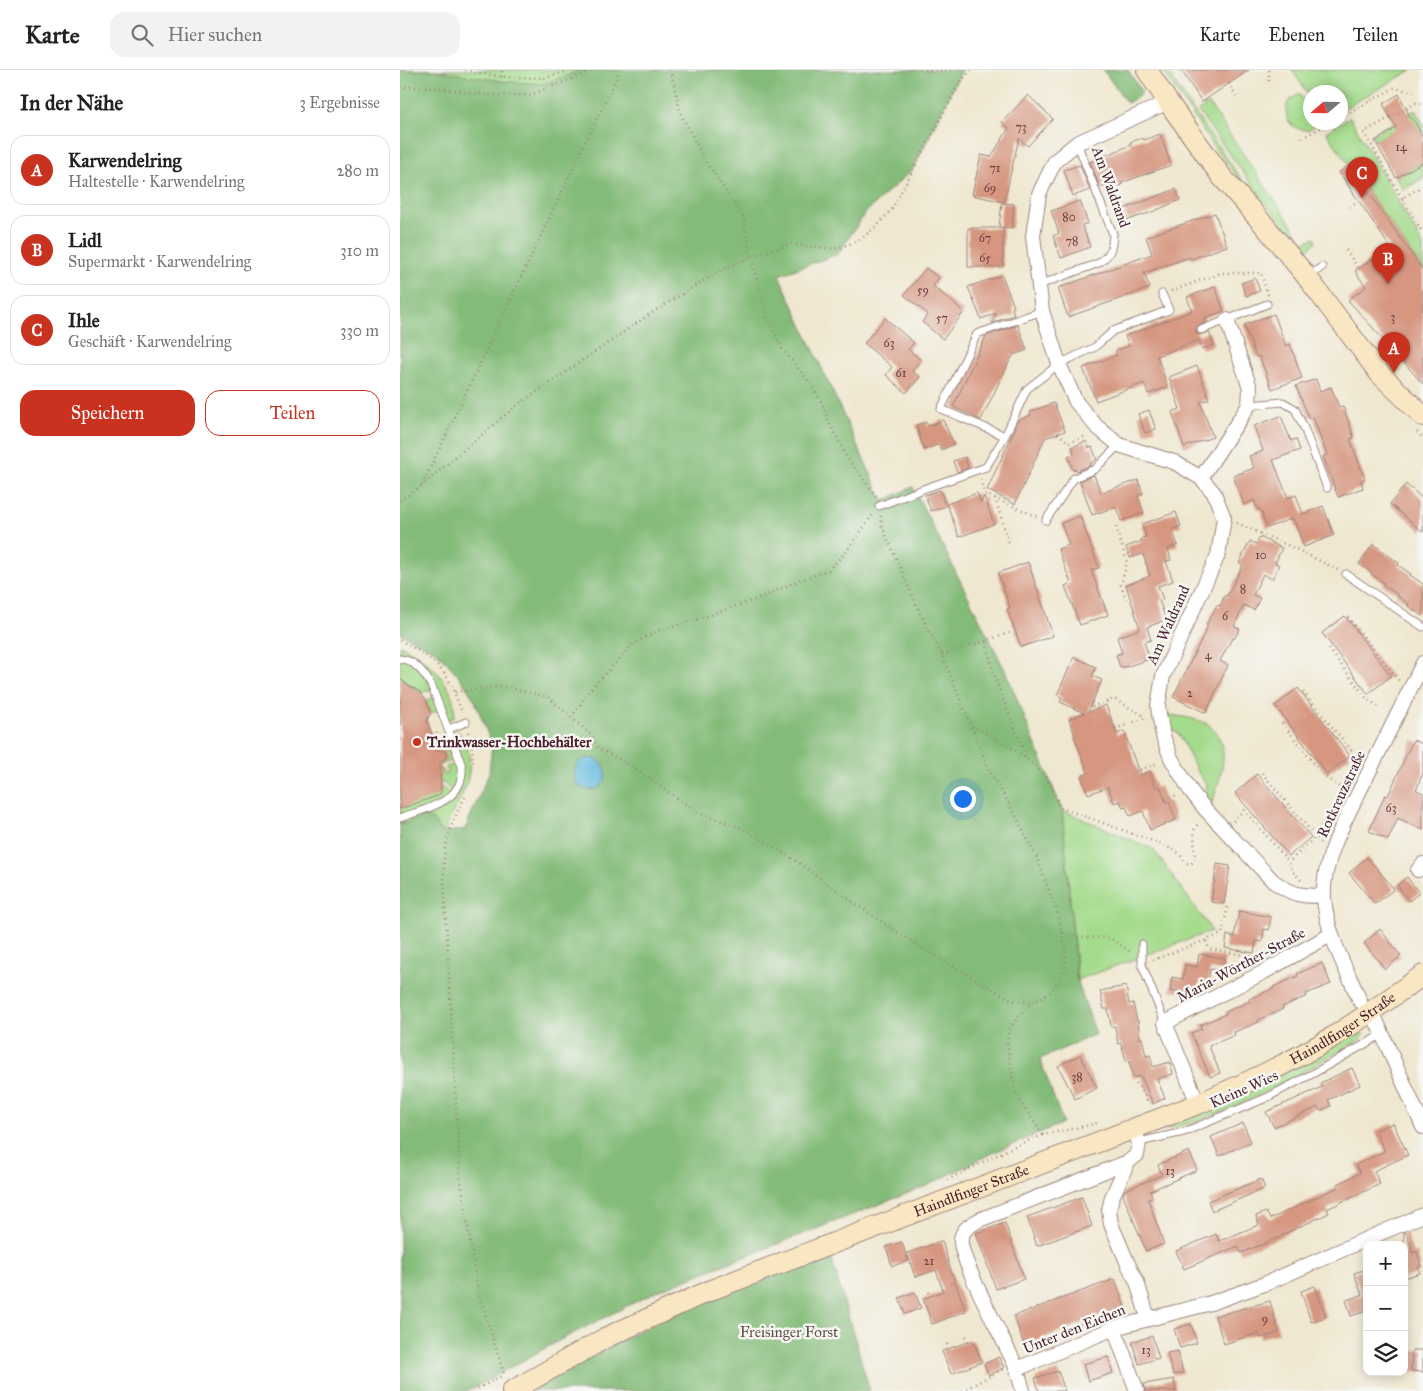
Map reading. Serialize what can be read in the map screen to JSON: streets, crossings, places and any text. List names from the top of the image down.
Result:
{
  "streets": {
    "street": [
      "Am Waldrand",
      "Rotkreuzstraße",
      "Maria-Wörther-Straße",
      "Haindlfinger Straße",
      "Unter den Eichen"
    ],
    "lane": ["Kleine Wies"]
  },
  "crossings": [
    ["Am Waldrand", "Rotkreuzstraße"],
    ["Rotkreuzstraße", "Maria-Wörther-Straße"],
    ["Rotkreuzstraße", "Haindlfinger Straße"],
    ["Maria-Wörther-Straße", "Haindlfinger Straße"],
    ["Haindlfinger Straße", "Kleine Wies"]
  ],
  "parks": ["Freisinger Forst"],
  "places": ["Trinkwasser-Hochbehälter"],
  "house_numbers": [
    "73",
    "14",
    "71",
    "69",
    "80",
    "67",
    "78",
    "65",
    "59",
    "3",
    "57",
    "63",
    "61",
    "10",
    "8",
    "6",
    "4",
    "2",
    "63",
    "38",
    "13",
    "21",
    "9",
    "13"
  ],
  "north": "left",
  "page": {
    "header": "Karte",
    "search": "Hier suchen",
    "nav": ["Karte", "Ebenen", "Teilen"],
    "heading": ["In der Nähe", "3 Ergebnisse"],
    "list": [
      {
        "mark": "A",
        "name": "Karwendelring",
        "note": "Haltestelle · Karwendelring",
        "value": "280 m"
      },
      {
        "mark": "B",
        "name": "Lidl",
        "note": "Supermarkt · Karwendelring",
        "value": "310 m"
      },
      {
        "mark": "C",
        "name": "Ihle",
        "note": "Geschäft · Karwendelring",
        "value": "330 m"
      }
    ],
    "pins": ["C", "B", "A"],
    "buttons": ["Speichern", "Teilen"],
    "map_buttons": ["+", "−"]
  }
}
